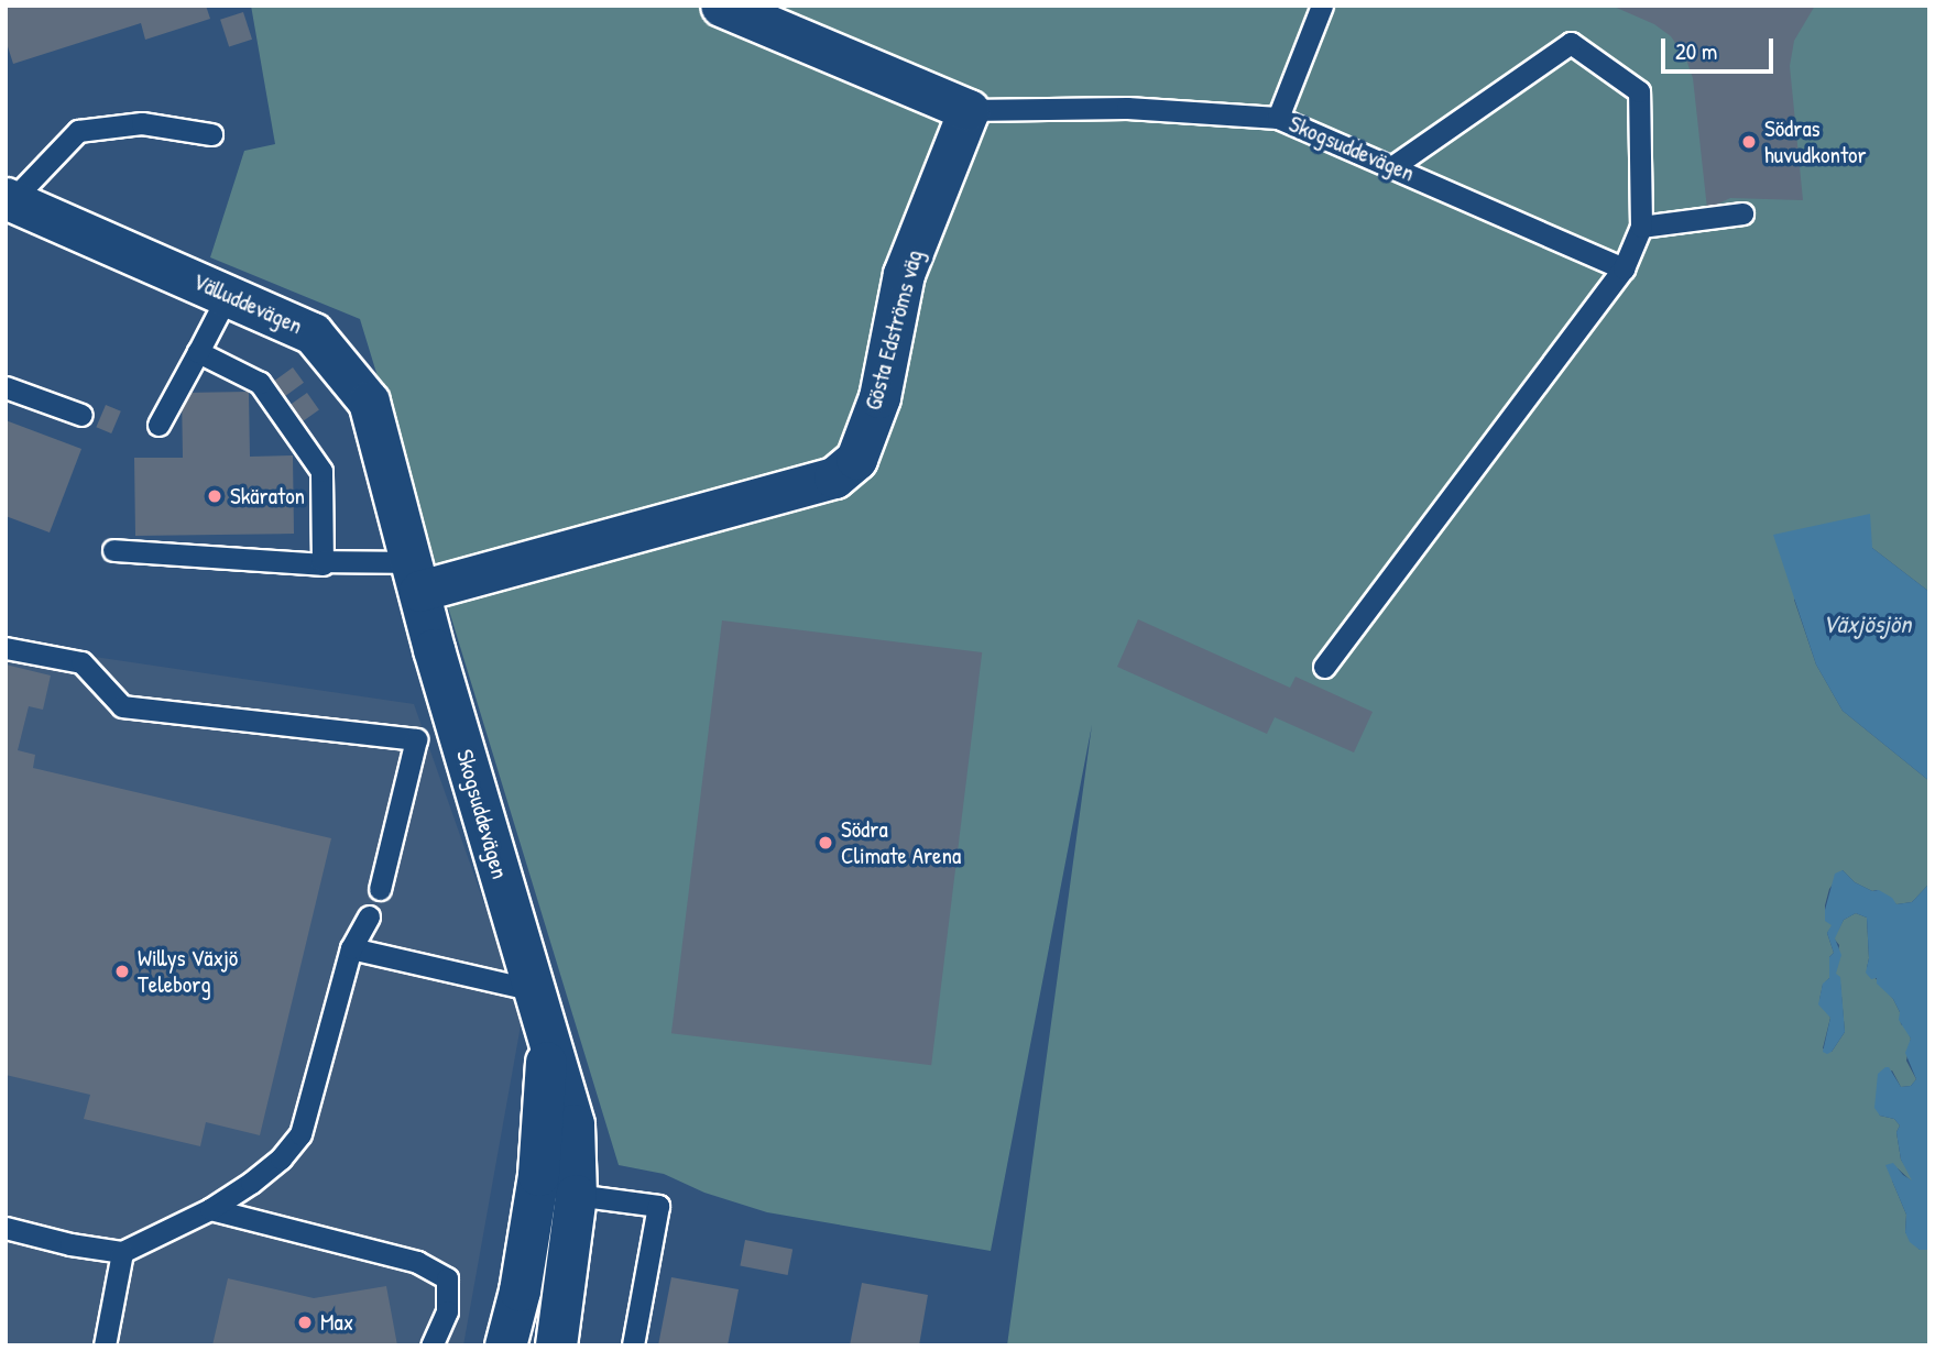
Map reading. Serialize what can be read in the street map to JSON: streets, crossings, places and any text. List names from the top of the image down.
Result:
{
  "streets": {
    "street": ["Skogsuddevägen", "Välluddevägen", "Gösta Edströms väg"]
  },
  "crossings": [
    ["Skogsuddevägen", "Välluddevägen"],
    ["Skogsuddevägen", "Gösta Edströms väg"],
    ["Välluddevägen", "Gösta Edströms väg"]
  ],
  "water": ["Växjösjön"],
  "places": [
    "Södras huvudkontor",
    "Skäraton",
    "Södra Climate Arena",
    "Willys Växjö Teleborg",
    "Max"
  ],
  "scale_bar": "20 m"
}
